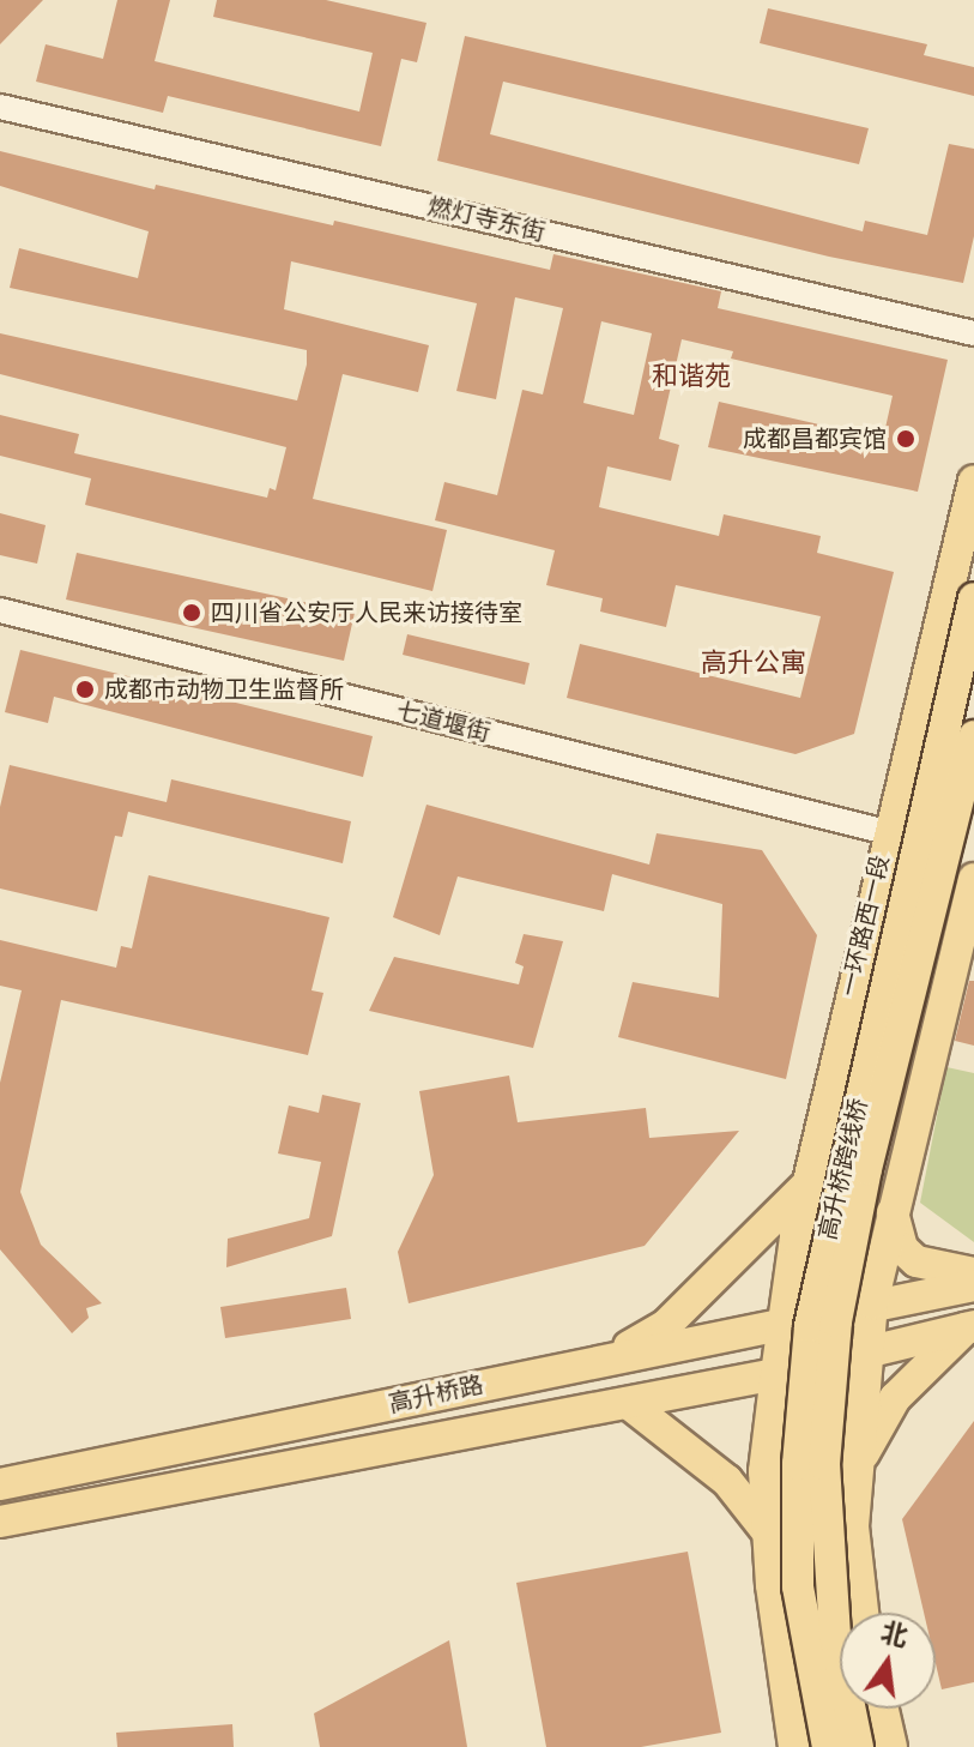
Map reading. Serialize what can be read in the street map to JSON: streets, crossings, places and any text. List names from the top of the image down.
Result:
{
  "streets": {
    "main road": ["一环路西一段", "高升桥跨线桥", "高升桥路"],
    "street": ["燃灯寺东街", "七道堰街"]
  },
  "crossings": [
    ["七道堰街", "一环路西一段"],
    ["一环路西一段", "高升桥路"]
  ],
  "districts": ["和谐苑", "高升公寓"],
  "places": ["成都昌都宾馆", "四川省公安厅人民来访接待室", "成都市动物卫生监督所"],
  "north": "top"
}
